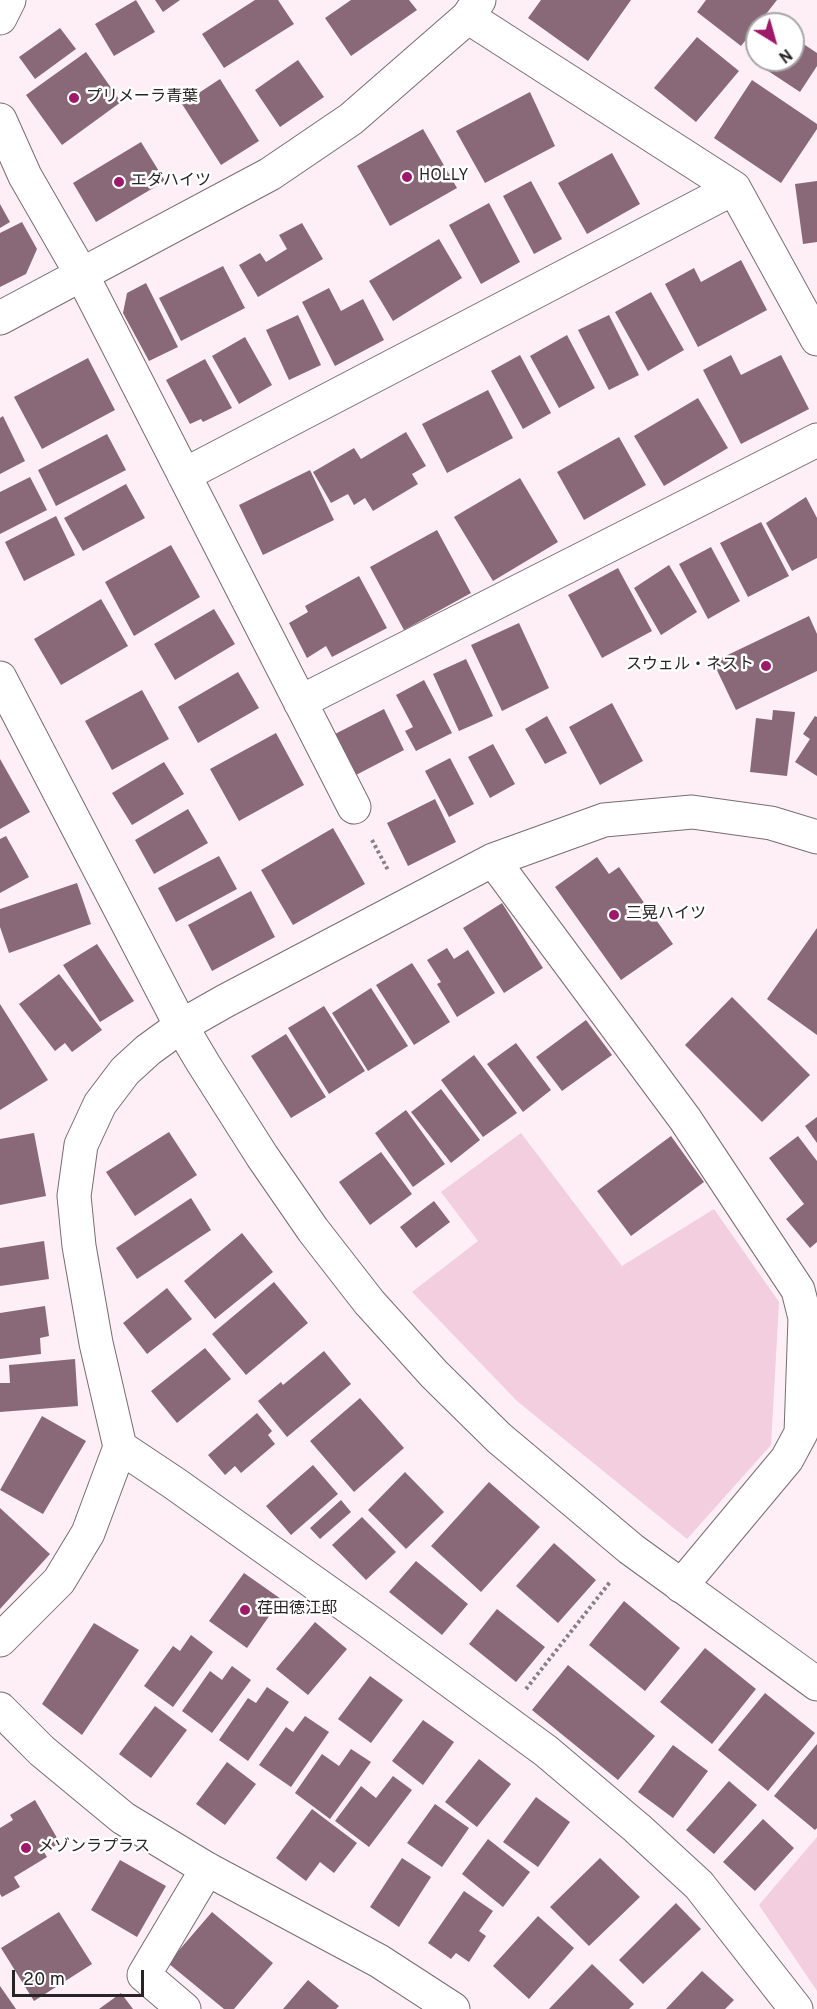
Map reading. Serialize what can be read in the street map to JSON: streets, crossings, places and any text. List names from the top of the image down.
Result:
{
  "places": [
    "プリメーラ青葉",
    "HOLLY",
    "エダハイツ",
    "スウェル・ネスト",
    "三晃ハイツ",
    "荏田徳江邸",
    "メゾンラプラス"
  ],
  "scale_bar": "20 m",
  "north": "bottom right"
}
